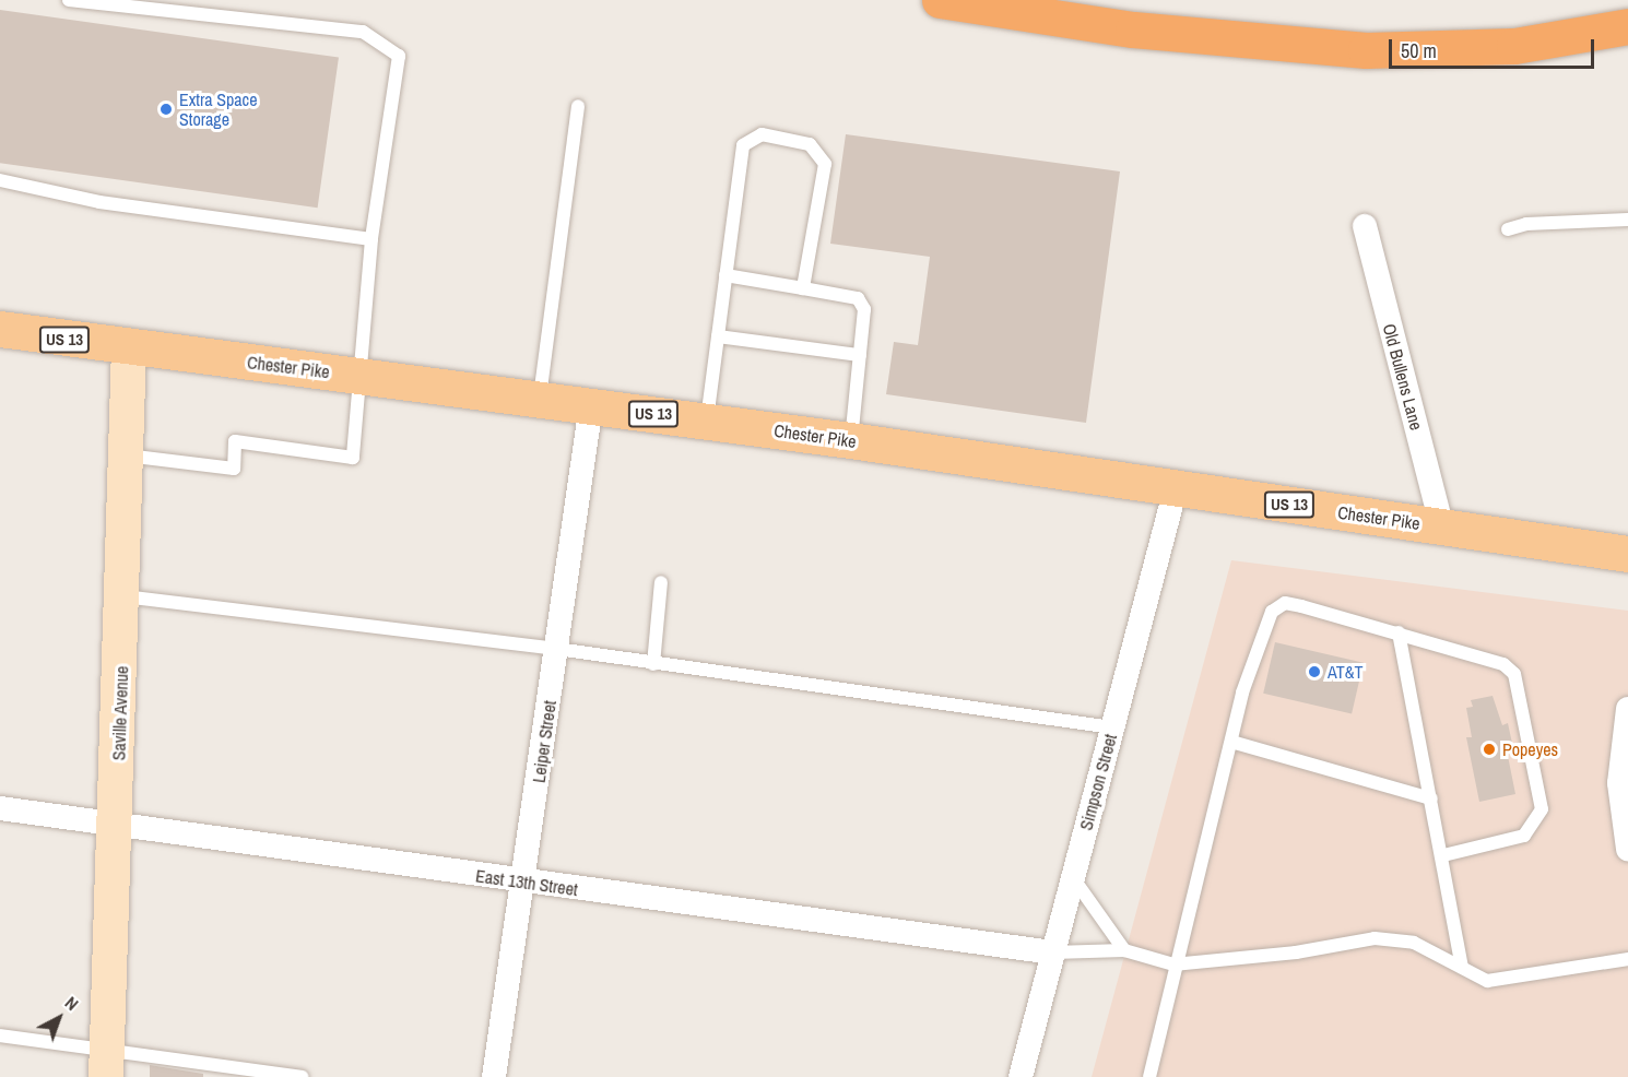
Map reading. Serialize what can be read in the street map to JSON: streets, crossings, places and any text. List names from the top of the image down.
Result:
{
  "streets": {
    "main road": ["US 13", "Chester Pike"],
    "street": [
      "Old Bullens Lane",
      "Saville Avenue",
      "Leiper Street",
      "Simpson Street",
      "East 13th Street"
    ]
  },
  "crossings": [
    ["Chester Pike", "Old Bullens Lane"],
    ["Chester Pike", "Saville Avenue"],
    ["Chester Pike", "Leiper Street"],
    ["Chester Pike", "Simpson Street"],
    ["Saville Avenue", "East 13th Street"],
    ["Leiper Street", "East 13th Street"],
    ["Simpson Street", "East 13th Street"]
  ],
  "places": ["Extra Space Storage", "AT&T", "Popeyes"],
  "scale_bar": "50 m",
  "north": "top right"
}
